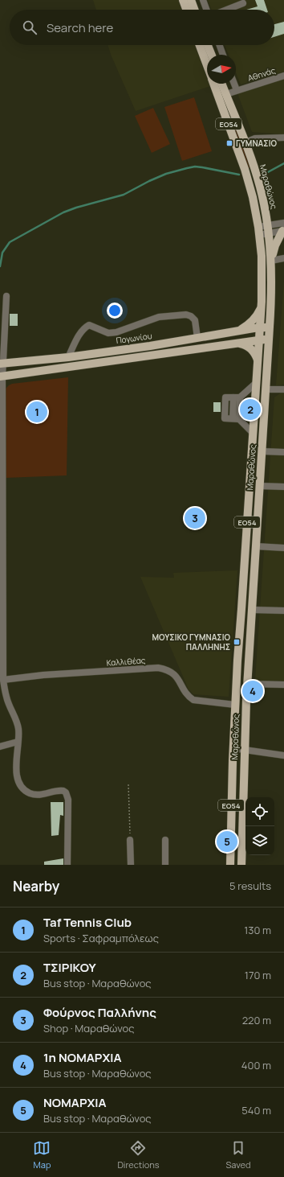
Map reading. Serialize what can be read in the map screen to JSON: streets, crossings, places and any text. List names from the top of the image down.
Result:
{
  "streets": {
    "main road": ["ΕΟ54", "Μαραθώνος", "Πογωνίου"],
    "street": ["Αθηνάς", "Καλλιθέας"]
  },
  "crossings": [
    ["Αθηνάς", "Μαραθώνος"],
    ["Μαραθώνος", "Πογωνίου"],
    ["Μαραθώνος", "Καλλιθέας"]
  ],
  "places": {
    "transit": ["ΓΥΜΝΑΣΙΟ", "ΜΟΥΣΙΚΟ ΓΥΜΝΑΣΙΟ ΠΑΛΛΗΝΗΣ"]
  },
  "north": "right",
  "page": {
    "search": "Search here",
    "pins": [
      "2",
      "1",
      "3",
      "4",
      "5"
    ],
    "heading": ["Nearby", "5 results"],
    "list": [
      {
        "mark": "1",
        "name": "Taf Tennis Club",
        "note": "Sports · Σαφραμπόλεως",
        "value": "130 m"
      },
      {
        "mark": "2",
        "name": "ΤΣΙΡΙΚΟΥ",
        "note": "Bus stop · Μαραθώνος",
        "value": "170 m"
      },
      {
        "mark": "3",
        "name": "Φούρνος Παλλήνης",
        "note": "Shop · Μαραθώνος",
        "value": "220 m"
      },
      {
        "mark": "4",
        "name": "1η ΝΟΜΑΡΧΙΑ",
        "note": "Bus stop · Μαραθώνος",
        "value": "400 m"
      },
      {
        "mark": "5",
        "name": "ΝΟΜΑΡΧΙΑ",
        "note": "Bus stop · Μαραθώνος",
        "value": "540 m"
      }
    ],
    "nav": ["Map", "Directions", "Saved"]
  }
}
